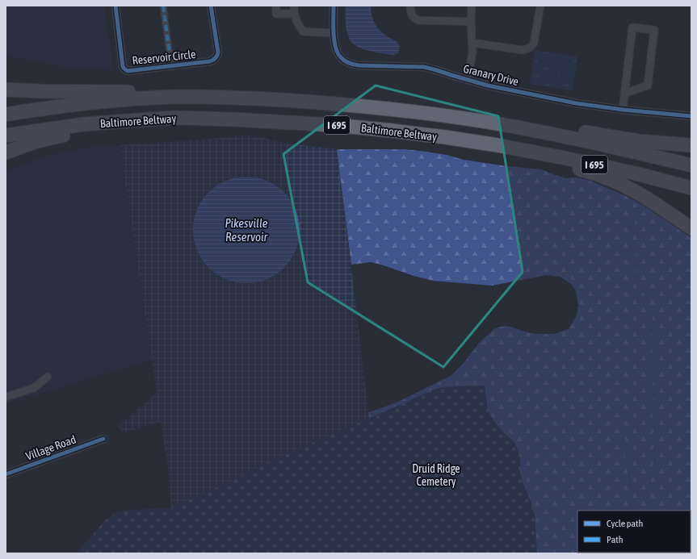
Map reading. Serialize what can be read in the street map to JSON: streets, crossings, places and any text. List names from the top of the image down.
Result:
{
  "streets": {
    "highway": ["Baltimore Beltway", "I 695"],
    "street": ["Reservoir Circle", "Granary Drive", "Village Road"]
  },
  "water": ["Pikesville Reservoir"],
  "parks": ["Druid Ridge Cemetery"],
  "legend": ["Cycle path", "Path"]
}
